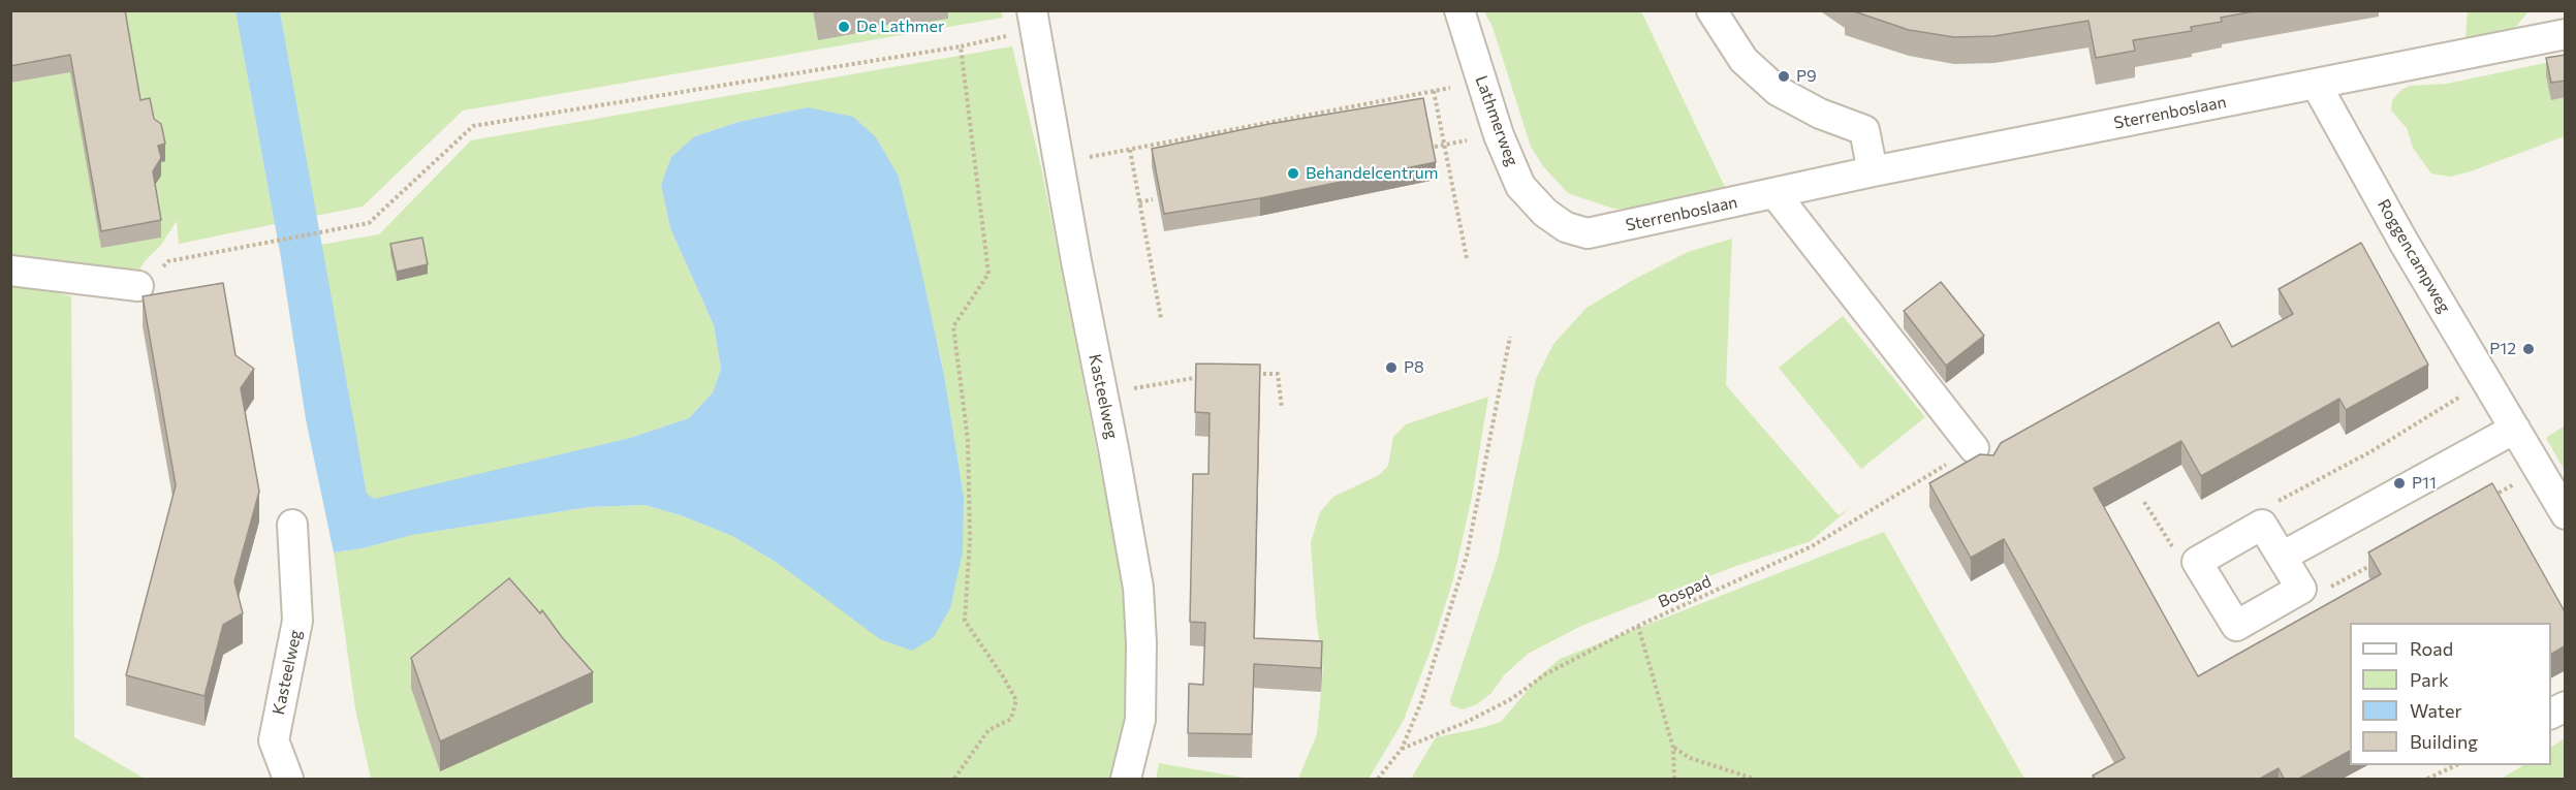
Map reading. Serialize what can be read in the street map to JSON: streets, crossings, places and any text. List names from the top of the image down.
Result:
{
  "streets": {
    "street": [
      "Sterrenboslaan",
      "Lathmerweg",
      "Roggencampweg",
      "Kasteelweg"
    ],
    "path": ["Bospad"]
  },
  "crossings": [
    ["Sterrenboslaan", "Lathmerweg"],
    ["Sterrenboslaan", "Roggencampweg"]
  ],
  "places": [
    "De Lathmer",
    "P9",
    "Behandelcentrum",
    "P12",
    "P8",
    "P11"
  ],
  "legend": [
    "Road",
    "Park",
    "Water",
    "Building"
  ]
}
